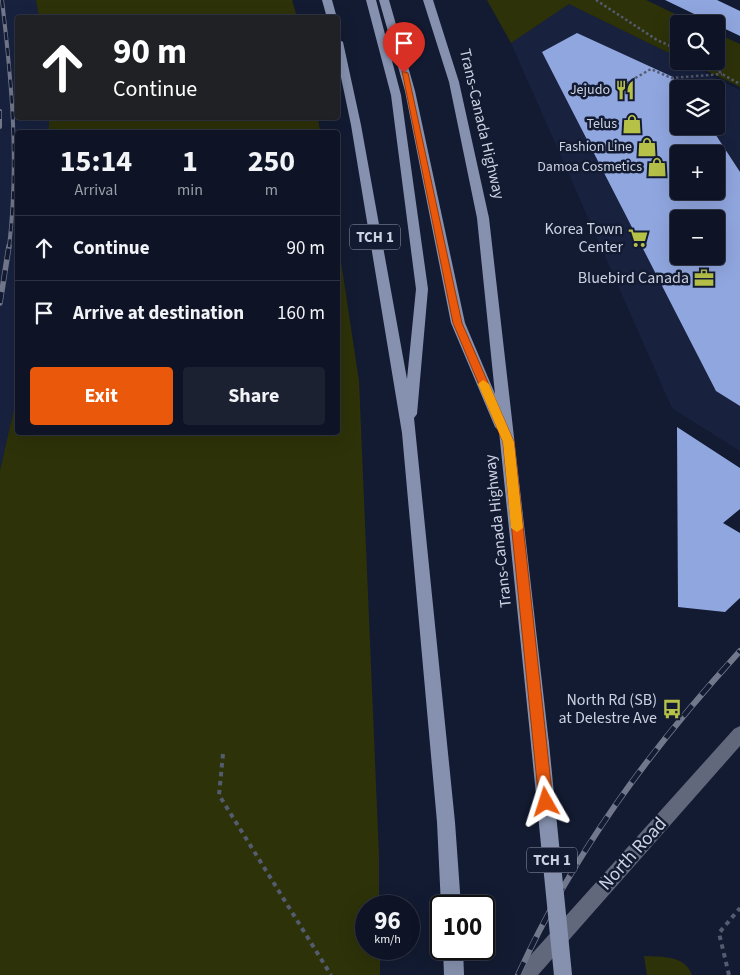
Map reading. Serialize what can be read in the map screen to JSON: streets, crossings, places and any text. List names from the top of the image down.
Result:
{
  "streets": {
    "highway": ["Trans-Canada Highway", "TCH 1"],
    "main road": ["North Road"]
  },
  "places": {
    "restaurant": ["Jejudo"],
    "shop": ["Telus", "Fashion Line", "Damoa Cosmetics"],
    "supermarket": ["Korea Town Center"],
    "office": ["Bluebird Canada"],
    "bus stop": ["North Rd (SB) at Delestre Ave"]
  },
  "page": {
    "map_buttons": ["+", "−"],
    "turn": ["90 m", "Continue"],
    "eta": [
      "15:14",
      "Arrival",
      "1",
      "min",
      "250",
      "m"
    ],
    "list": [
      {
        "name": "Continue",
        "value": "90 m"
      },
      {
        "name": "Arrive at destination",
        "value": "160 m"
      }
    ],
    "buttons": ["Exit", "Share"],
    "speed": "96 km/h",
    "limit": "100"
  }
}
